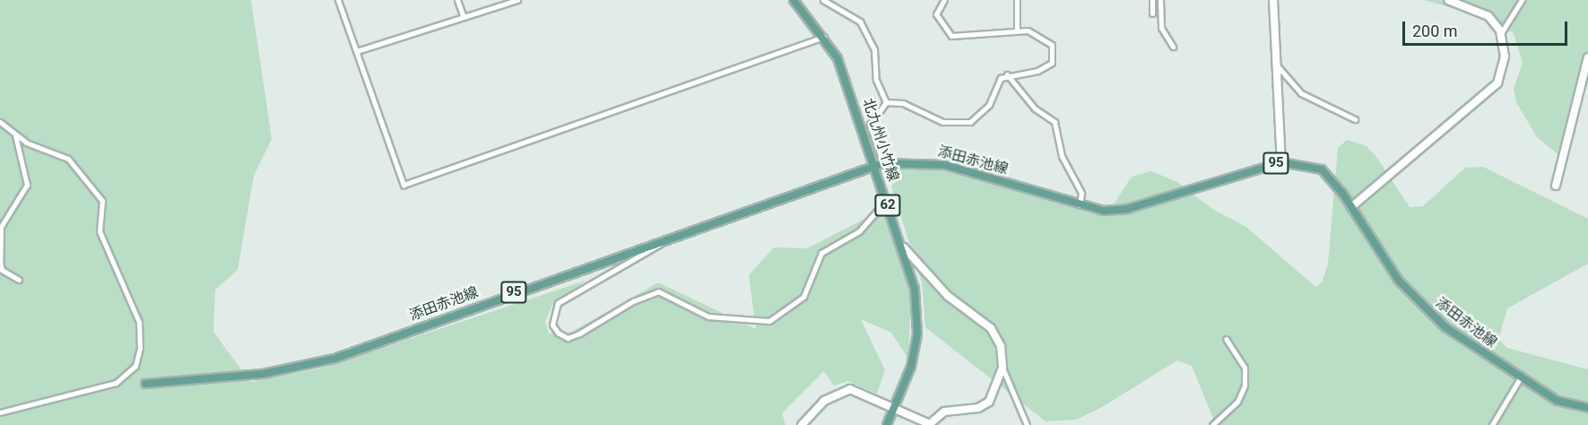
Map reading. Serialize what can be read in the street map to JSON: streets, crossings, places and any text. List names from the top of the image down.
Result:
{
  "streets": {
    "main road": [
      "北九州小竹線",
      "添田赤池線",
      "95",
      "62"
    ]
  },
  "crossings": [
    ["北九州小竹線", "添田赤池線"]
  ],
  "scale_bar": "200 m"
}
